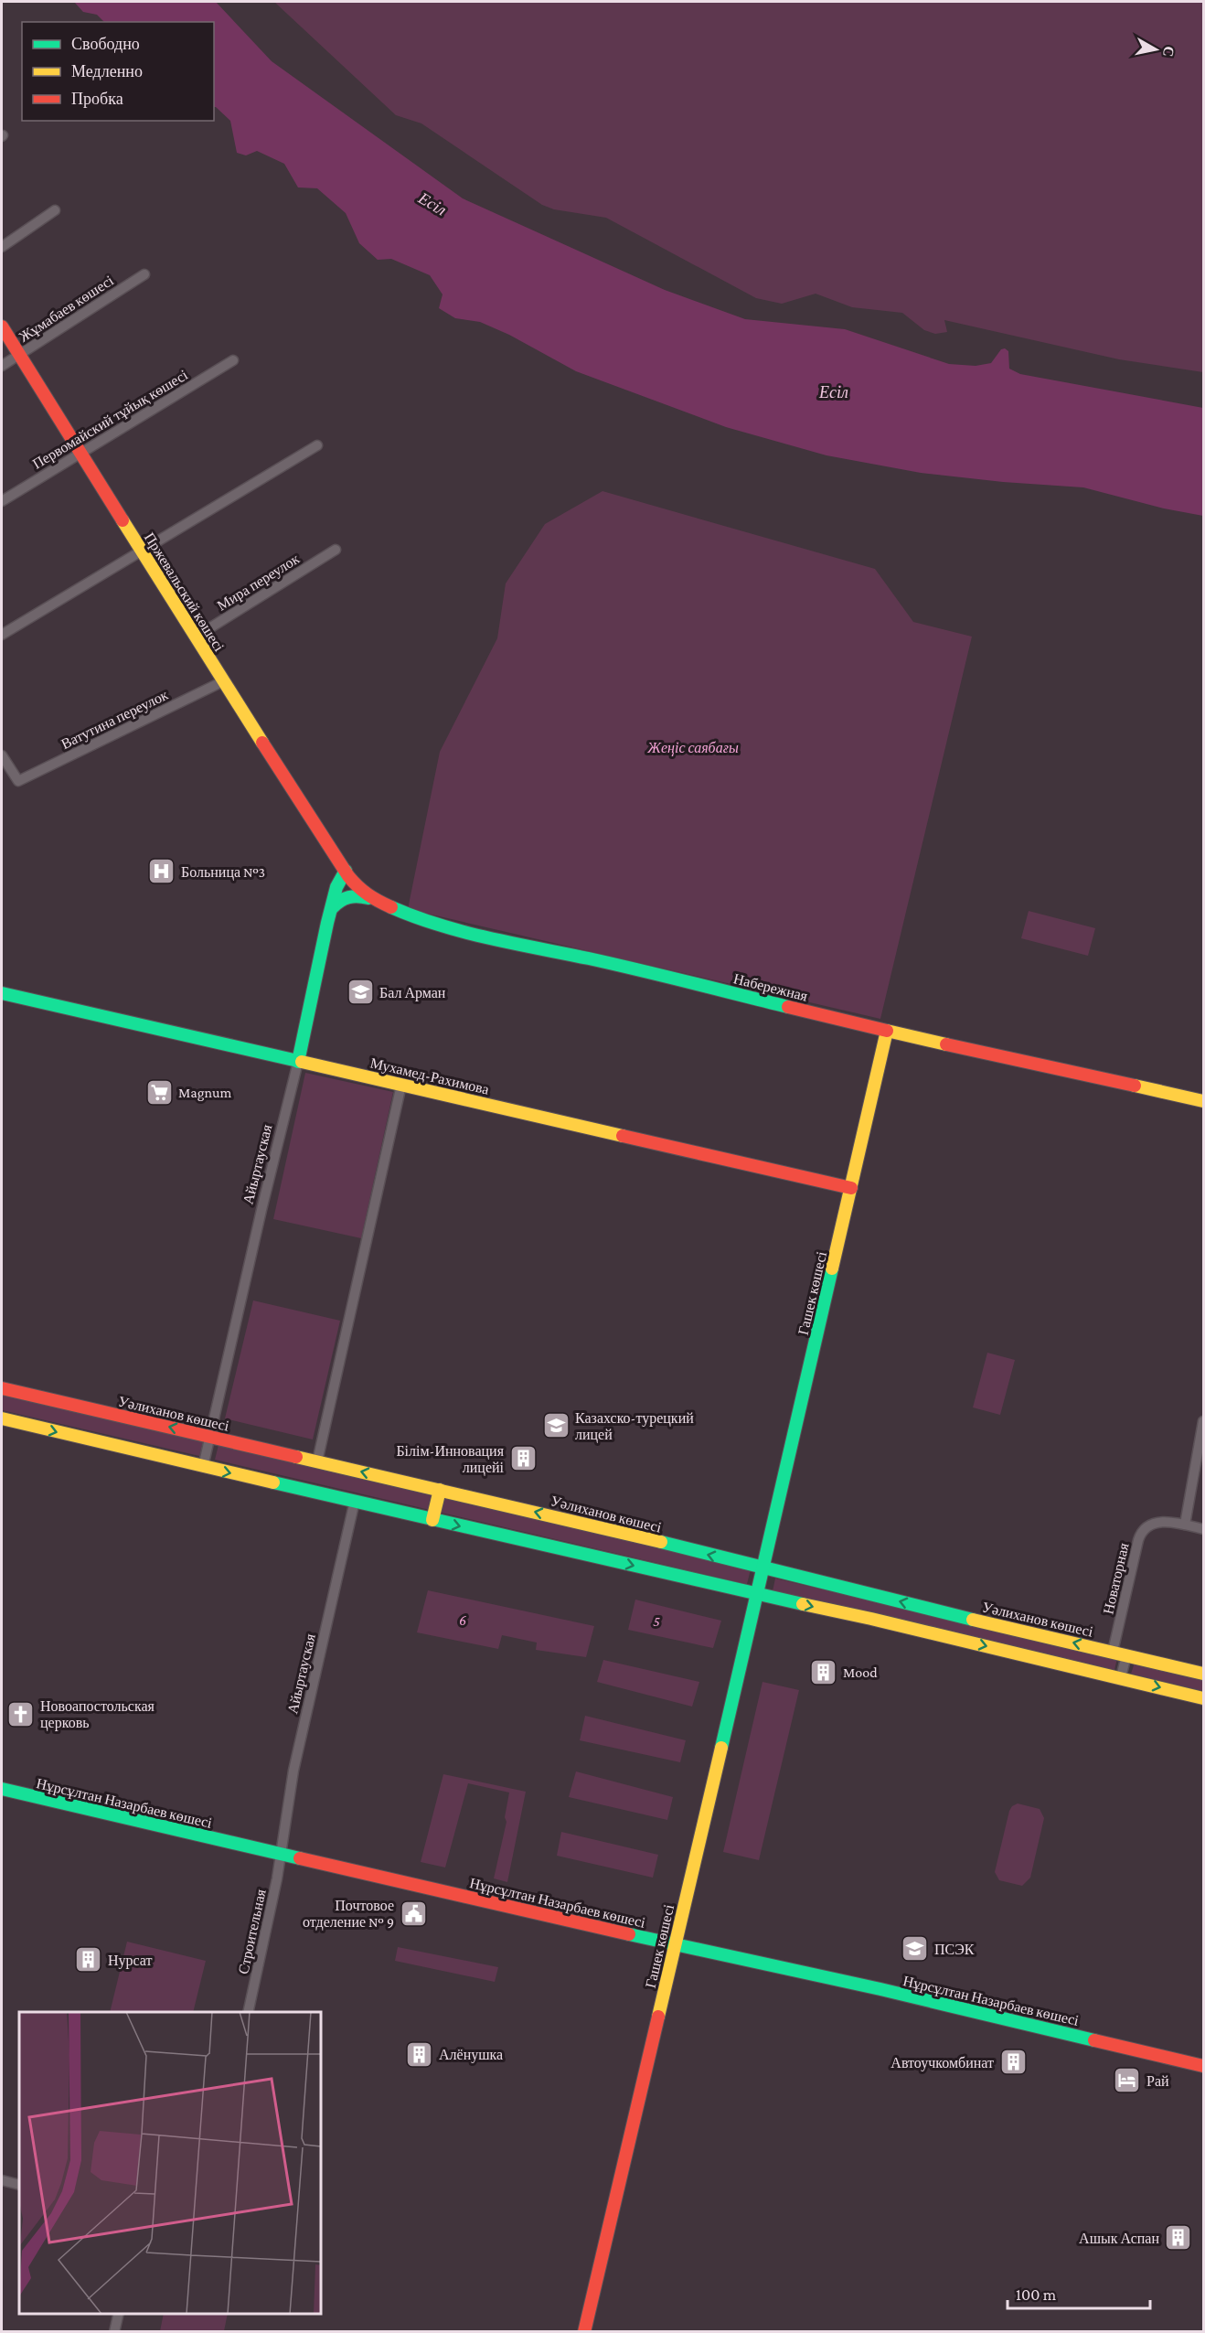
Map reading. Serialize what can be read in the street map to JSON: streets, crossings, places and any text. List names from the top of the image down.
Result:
{
  "streets": {
    "main road": [
      "Пржевальский көшесі",
      "Набережная",
      "Мухамед-Рахимова",
      "Айыртауская",
      "Гашек көшесі",
      "Уәлиханов көшесі",
      "Нұрсұлтан Назарбаев көшесі"
    ],
    "street": [
      "Жұмабаев көшесі",
      "Первомайский тұйық көшесі",
      "Мира переулок",
      "Ватутина переулок",
      "Новаторная",
      "Строительная"
    ]
  },
  "crossings": [
    ["Жұмабаев көшесі", "Пржевальский көшесі"],
    ["Первомайский тұйық көшесі", "Пржевальский көшесі"],
    ["Мира переулок", "Пржевальский көшесі"],
    ["Пржевальский көшесі", "Ватутина переулок"],
    ["Пржевальский көшесі", "Набережная"],
    ["Пржевальский көшесі", "Айыртауская"],
    ["Набережная", "Айыртауская"],
    ["Набережная", "Гашек көшесі"],
    ["Мухамед-Рахимова", "Айыртауская"],
    ["Мухамед-Рахимова", "Гашек көшесі"],
    ["Айыртауская", "Уәлиханов көшесі"],
    ["Айыртауская", "Нұрсұлтан Назарбаев көшесі"],
    ["Айыртауская", "Строительная"],
    ["Гашек көшесі", "Уәлиханов көшесі"],
    ["Гашек көшесі", "Нұрсұлтан Назарбаев көшесі"],
    ["Уәлиханов көшесі", "Новаторная"],
    ["Нұрсұлтан Назарбаев көшесі", "Строительная"]
  ],
  "water": ["Есіл"],
  "parks": ["Жеңіс саябағы", "6", "5"],
  "places": {
    "hospital": ["Больница №3"],
    "school or university": ["Бал Арман", "Казахско-турецкий лицей", "ПСЭК"],
    "supermarket": ["Magnum"],
    "building": [
      "Білім-Инновация лицейі",
      "Mood",
      "Нурсат",
      "Алёнушка",
      "Автоучкомбинат",
      "Ашык Аспан"
    ],
    "church": ["Новоапостольская церковь"],
    "public building": ["Почтовое отделение № 9"],
    "hotel": ["Рай"]
  },
  "legend": ["Свободно", "Медленно", "Пробка"],
  "scale_bar": "100 m",
  "north": "right"
}
